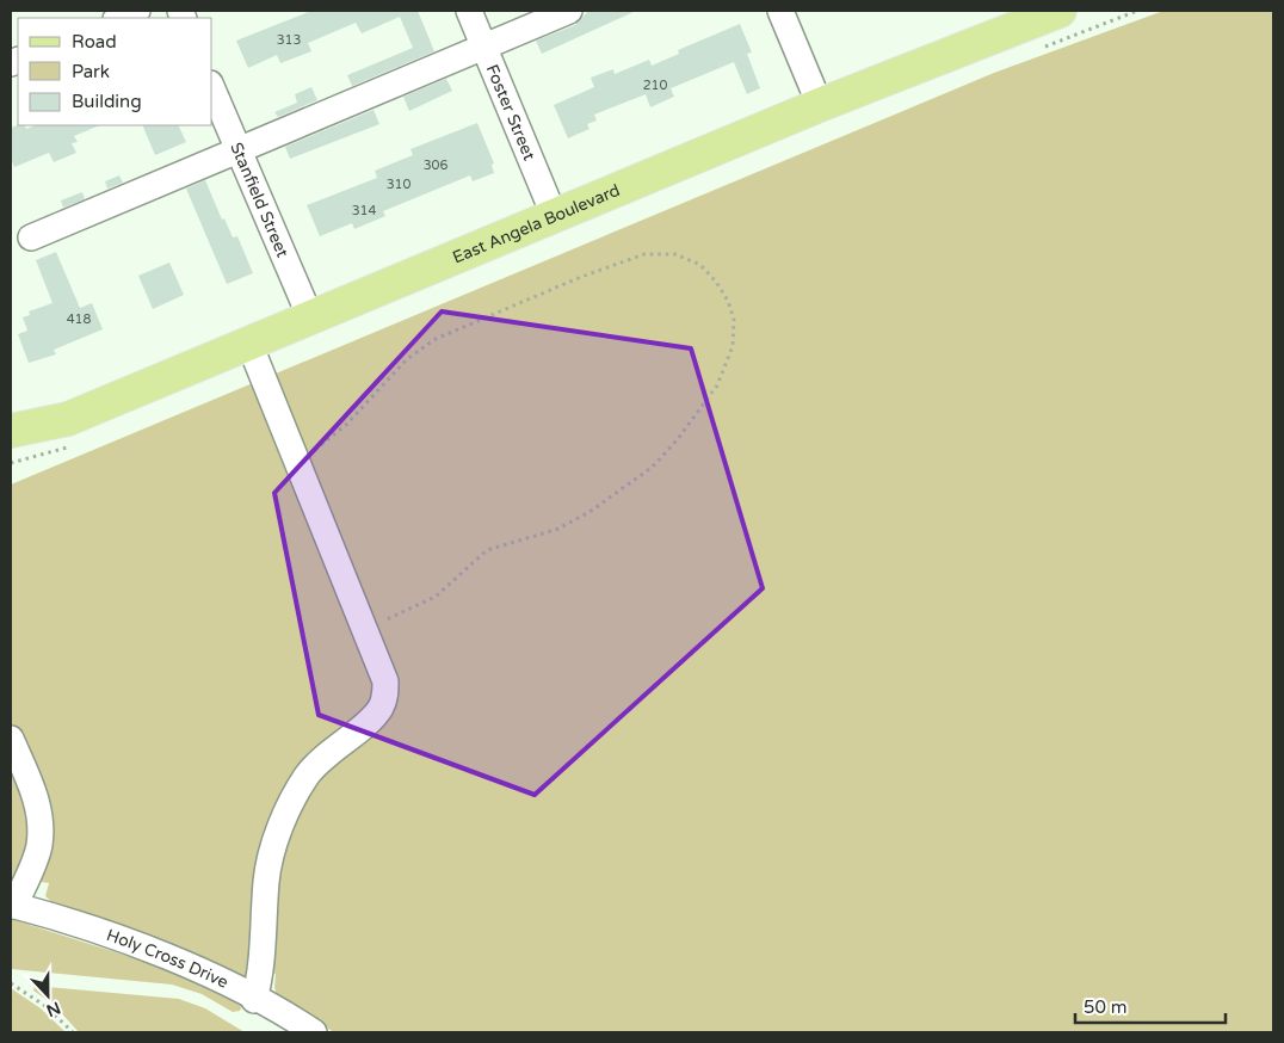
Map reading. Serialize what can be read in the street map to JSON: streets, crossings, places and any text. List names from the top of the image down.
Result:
{
  "streets": {
    "main road": ["East Angela Boulevard"],
    "street": ["Foster Street", "Stanfield Street", "Holy Cross Drive"]
  },
  "crossings": [
    ["Foster Street", "East Angela Boulevard"],
    ["Stanfield Street", "East Angela Boulevard"]
  ],
  "house_numbers": [
    "313",
    "210",
    "306",
    "310",
    "314",
    "418"
  ],
  "legend": ["Road", "Park", "Building"],
  "scale_bar": "50 m",
  "north": "bottom"
}
